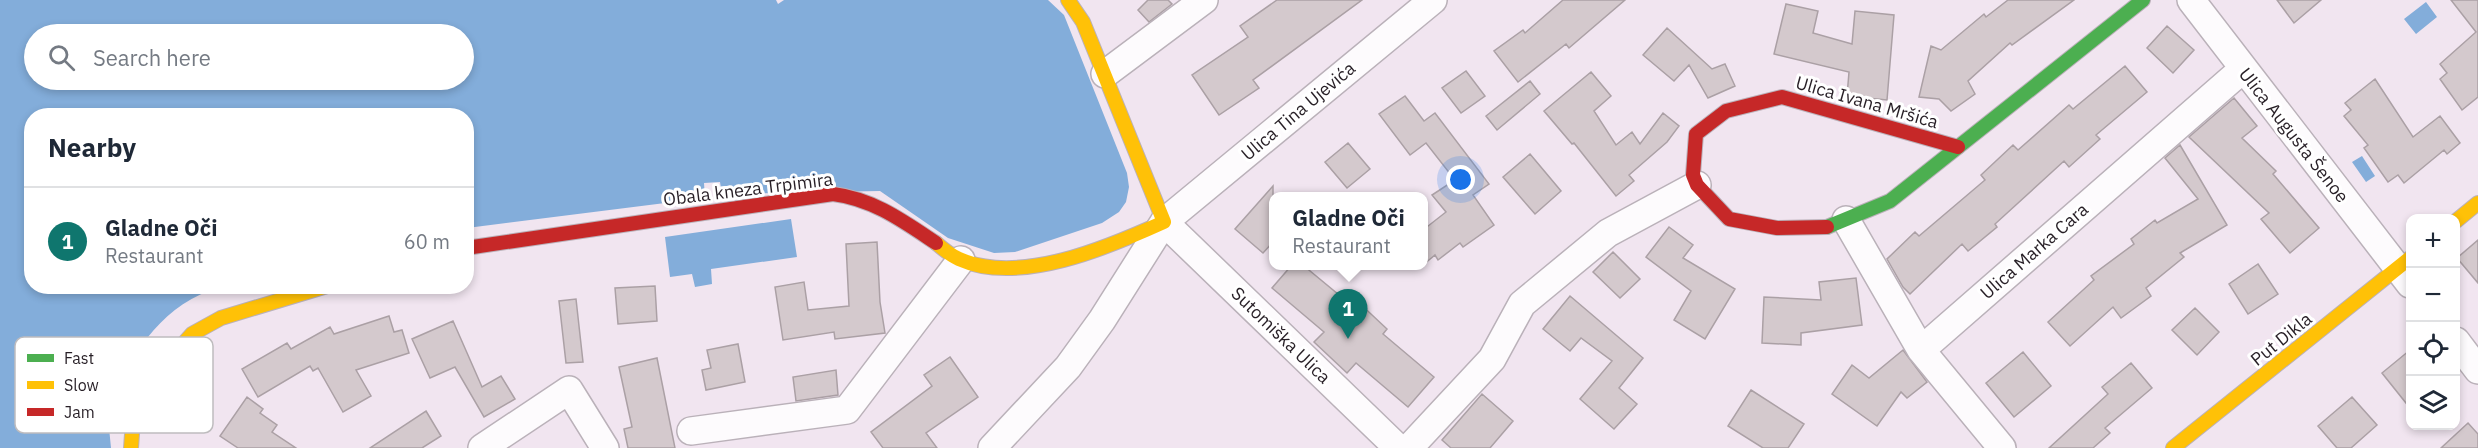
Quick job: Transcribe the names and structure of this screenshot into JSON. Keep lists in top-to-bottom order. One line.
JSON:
{"streets":{"street":["Ulica Ivana Mršića","Ulica Tina Ujevića","Ulica Augusta Šenoe","Obala kneza Trpimira","Ulica Marka Cara","Sutomiška Ulica","Put Dikla"]},"crossings":[["Ulica Tina Ujevića","Obala kneza Trpimira"],["Ulica Tina Ujevića","Sutomiška Ulica"],["Ulica Augusta Šenoe","Ulica Marka Cara"],["Ulica Augusta Šenoe","Put Dikla"],["Obala kneza Trpimira","Sutomiška Ulica"]],"legend":["Fast","Slow","Jam"],"page":{"search":"Search here","heading":"Nearby","list":[{"mark":"1","name":"Gladne Oči","note":"Restaurant","value":"60 m"}],"popup":["Gladne Oči","Restaurant"],"map_buttons":["+","−"],"pins":"1"}}
